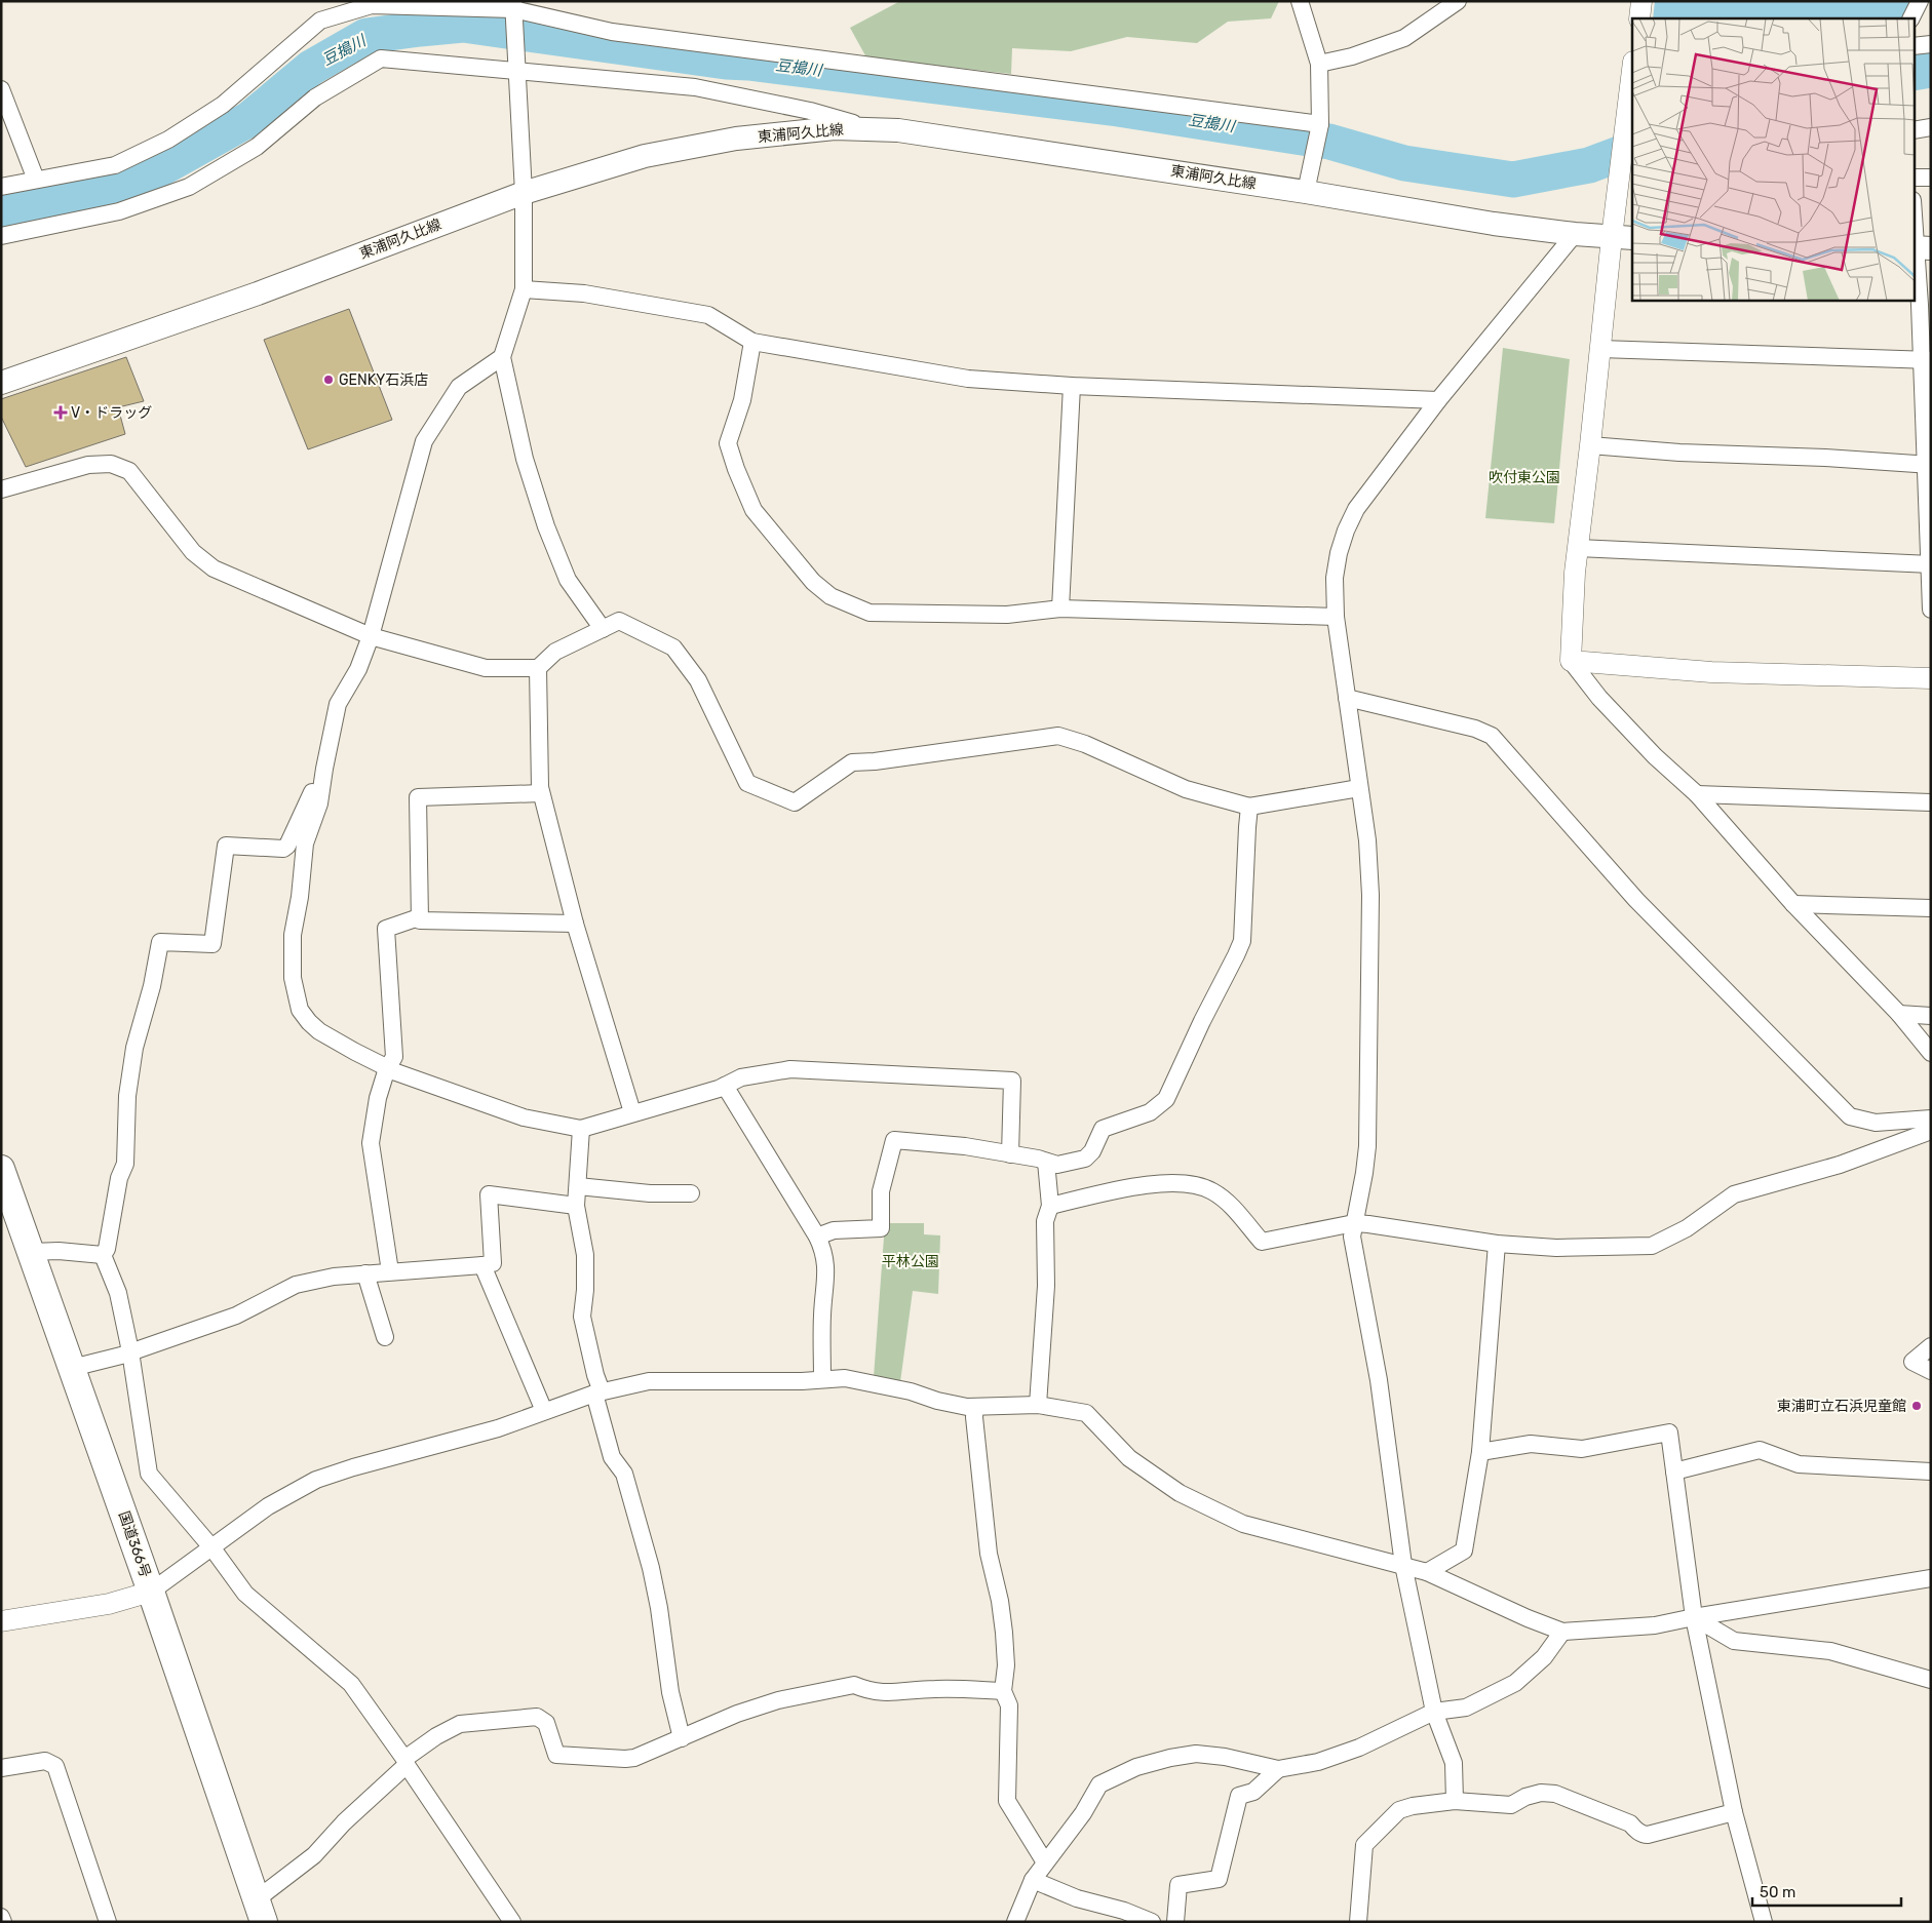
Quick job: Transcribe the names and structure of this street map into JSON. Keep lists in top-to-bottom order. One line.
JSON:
{"streets":{"highway":["国道366号"],"main road":["東浦阿久比線"]},"water":["豆搗川"],"parks":["吹付東公園","平林公園"],"places":{"other":["GENKY石浜店","東浦町立石浜児童館"],"health":["V・ドラッグ"]},"scale_bar":"50 m"}
